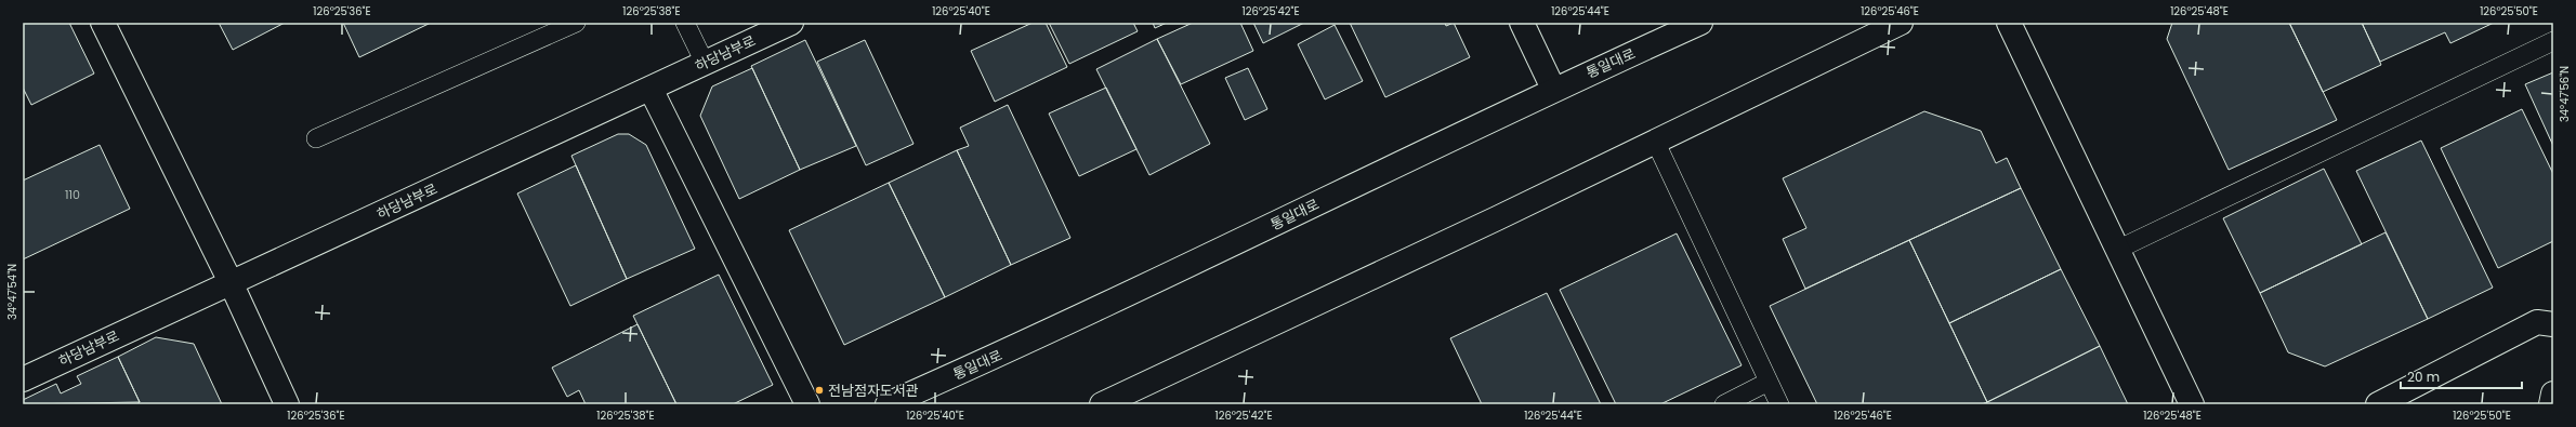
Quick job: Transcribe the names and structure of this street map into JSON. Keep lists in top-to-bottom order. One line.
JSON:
{"streets":{"street":["하당남부로","통일대로"]},"places":["전남점자도서관"],"house_numbers":["110"],"scale_bar":"20 m","coordinates":["126°25'36\"E","126°25'38\"E","126°25'40\"E","126°25'42\"E","126°25'44\"E","126°25'46\"E","126°25'48\"E","126°25'50\"E","34°47'56\"N","34°47'54\"N"]}
